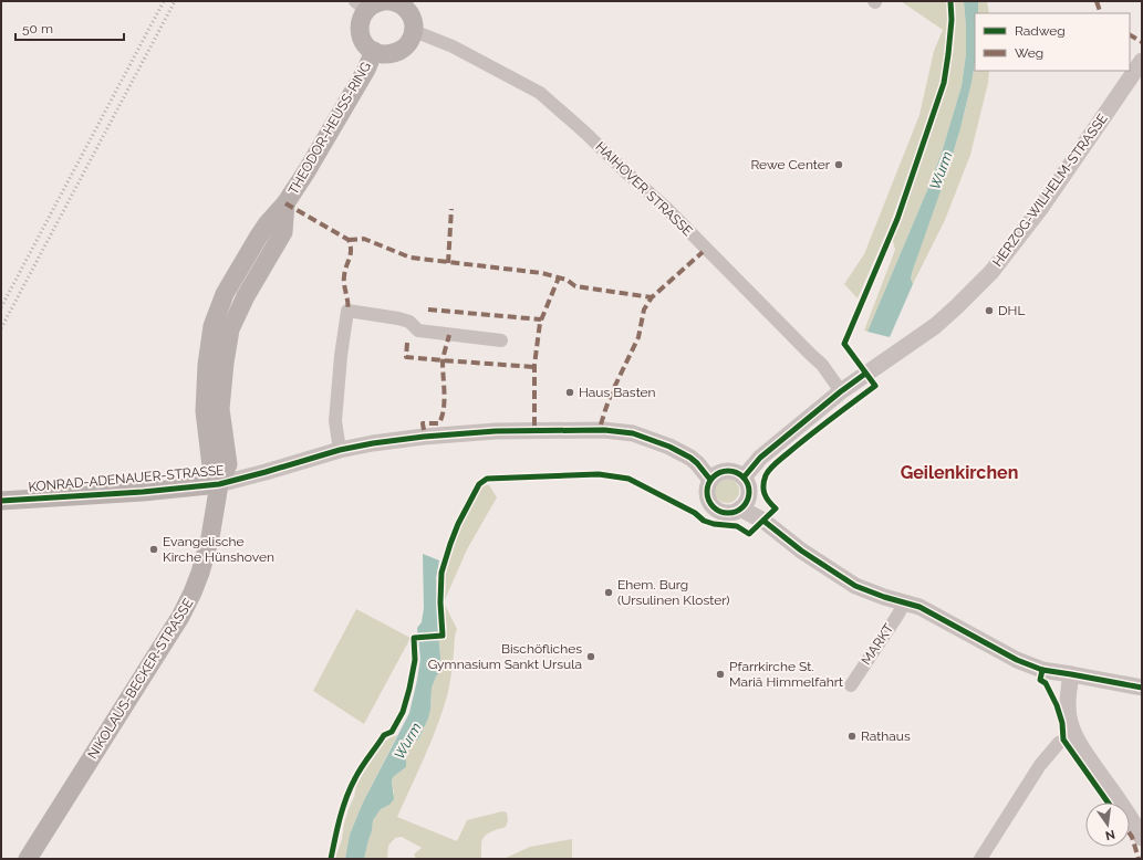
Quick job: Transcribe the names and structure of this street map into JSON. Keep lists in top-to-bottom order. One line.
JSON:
{"streets":{"main road":["THEODOR-HEUSS-RING","KONRAD-ADENAUER-STRASSE","NIKOLAUS-BECKER-STRASSE"],"street":["HAIHOVER STRASSE","HERZOG-WILHELM-STRASSE","MARKT"]},"crossings":[["THEODOR-HEUSS-RING","HAIHOVER STRASSE"],["THEODOR-HEUSS-RING","KONRAD-ADENAUER-STRASSE"],["THEODOR-HEUSS-RING","NIKOLAUS-BECKER-STRASSE"],["HAIHOVER STRASSE","HERZOG-WILHELM-STRASSE"],["HERZOG-WILHELM-STRASSE","KONRAD-ADENAUER-STRASSE"],["KONRAD-ADENAUER-STRASSE","NIKOLAUS-BECKER-STRASSE"]],"districts":["Geilenkirchen"],"water":["Wurm"],"places":["Rewe Center","DHL","Haus Basten","Evangelische Kirche Hünshoven","Ehem. Burg (Ursulinen Kloster)","Bischöfliches Gymnasium Sankt Ursula","Pfarrkirche St. Mariä Himmelfahrt","Rathaus"],"legend":["Radweg","Weg"],"scale_bar":"50 m","north":"bottom"}
